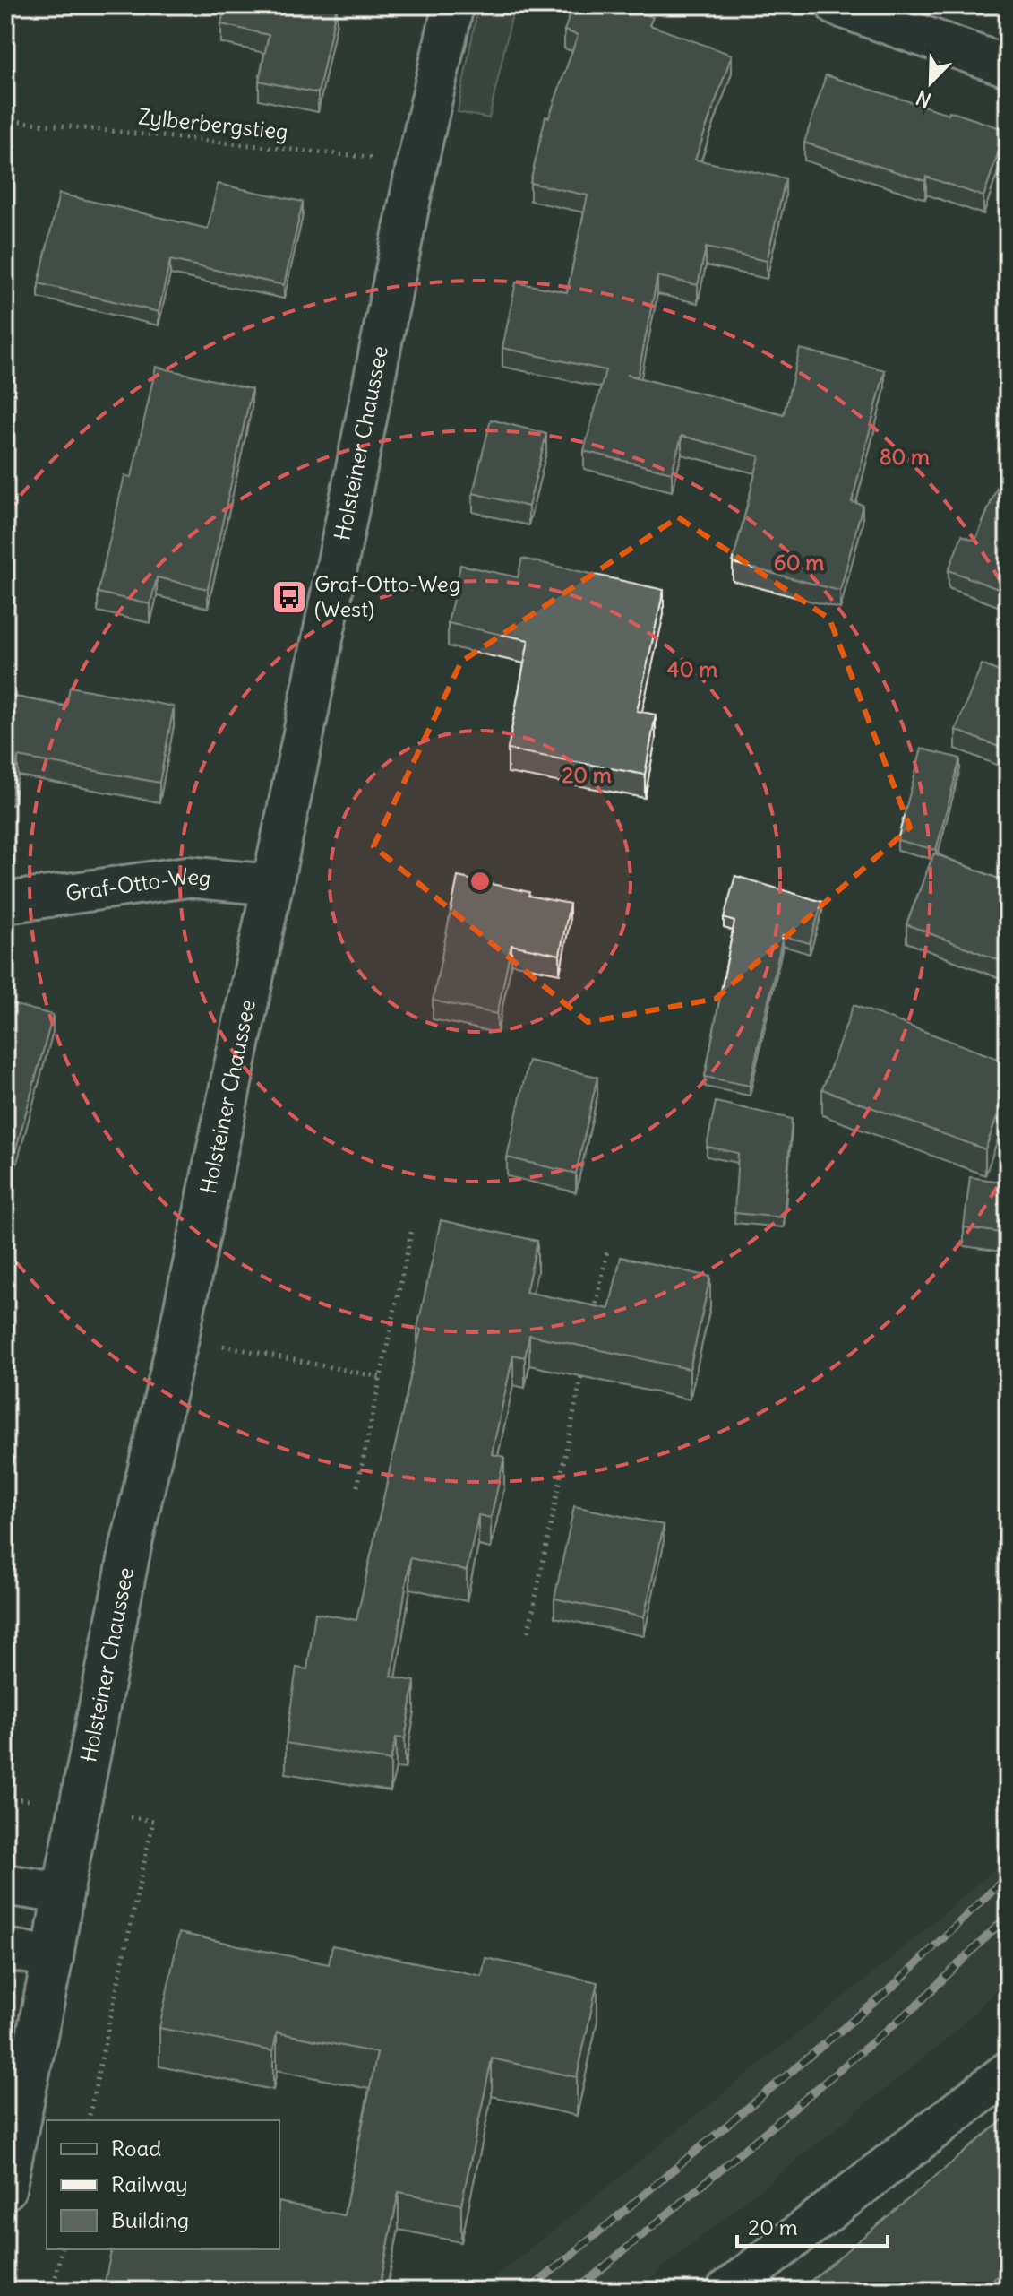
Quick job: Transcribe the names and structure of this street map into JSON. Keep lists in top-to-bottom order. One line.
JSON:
{"streets":{"main road":["Holsteiner Chaussee","Graf-Otto-Weg"],"path":["Zylberbergstieg"]},"crossings":[["Zylberbergstieg","Holsteiner Chaussee"],["Holsteiner Chaussee","Graf-Otto-Weg"]],"places":{"bus stop":["Graf-Otto-Weg (West)"]},"legend":["Road","Railway","Building"],"scale_bar":"20 m","north":"bottom left","rings":["80 m","60 m","40 m","20 m"]}
